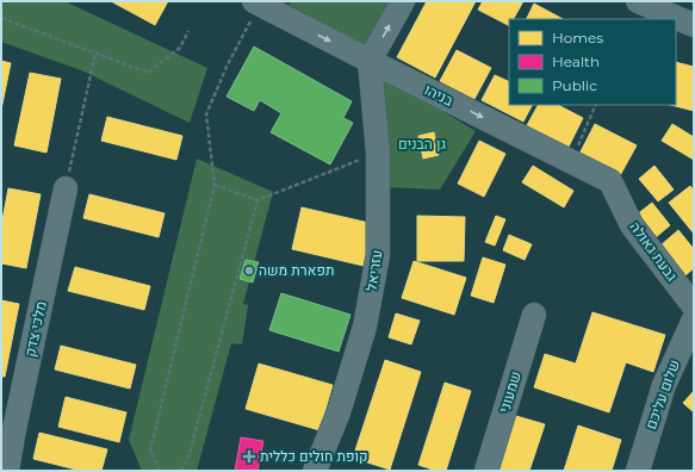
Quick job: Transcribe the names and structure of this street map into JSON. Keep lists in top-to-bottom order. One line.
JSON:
{"streets":{"street":["בניהו","גבעת גאולה","עזריאל","מלכי צדק","שמעוני","שלום עליכם"]},"crossings":[["בניהו","גבעת גאולה"],["בניהו","עזריאל"]],"one_way":["בניהו"],"parks":["גן הבנים"],"places":{"other":["תפארת משה"],"health":["קופת חולים כללית"]},"legend":["Homes","Health","Public"]}
